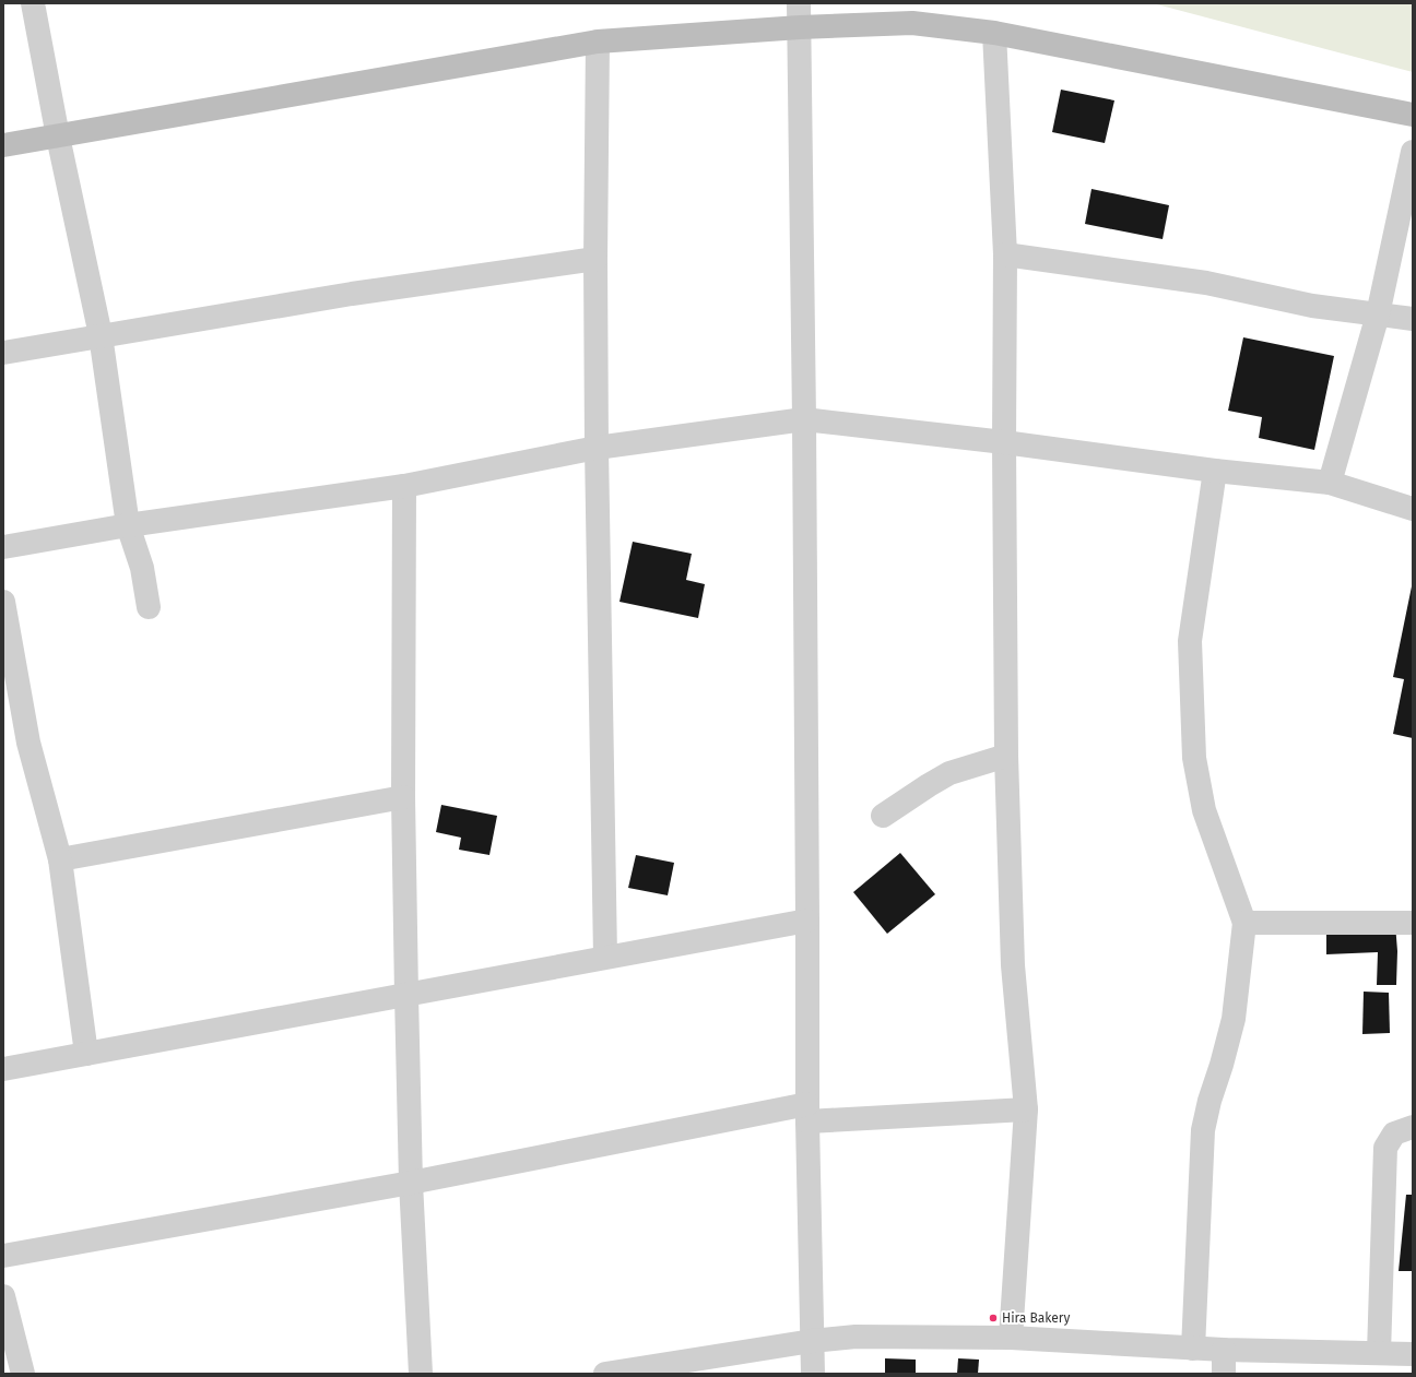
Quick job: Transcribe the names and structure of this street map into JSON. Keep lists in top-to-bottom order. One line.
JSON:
{"places":["Hira Bakery"]}
